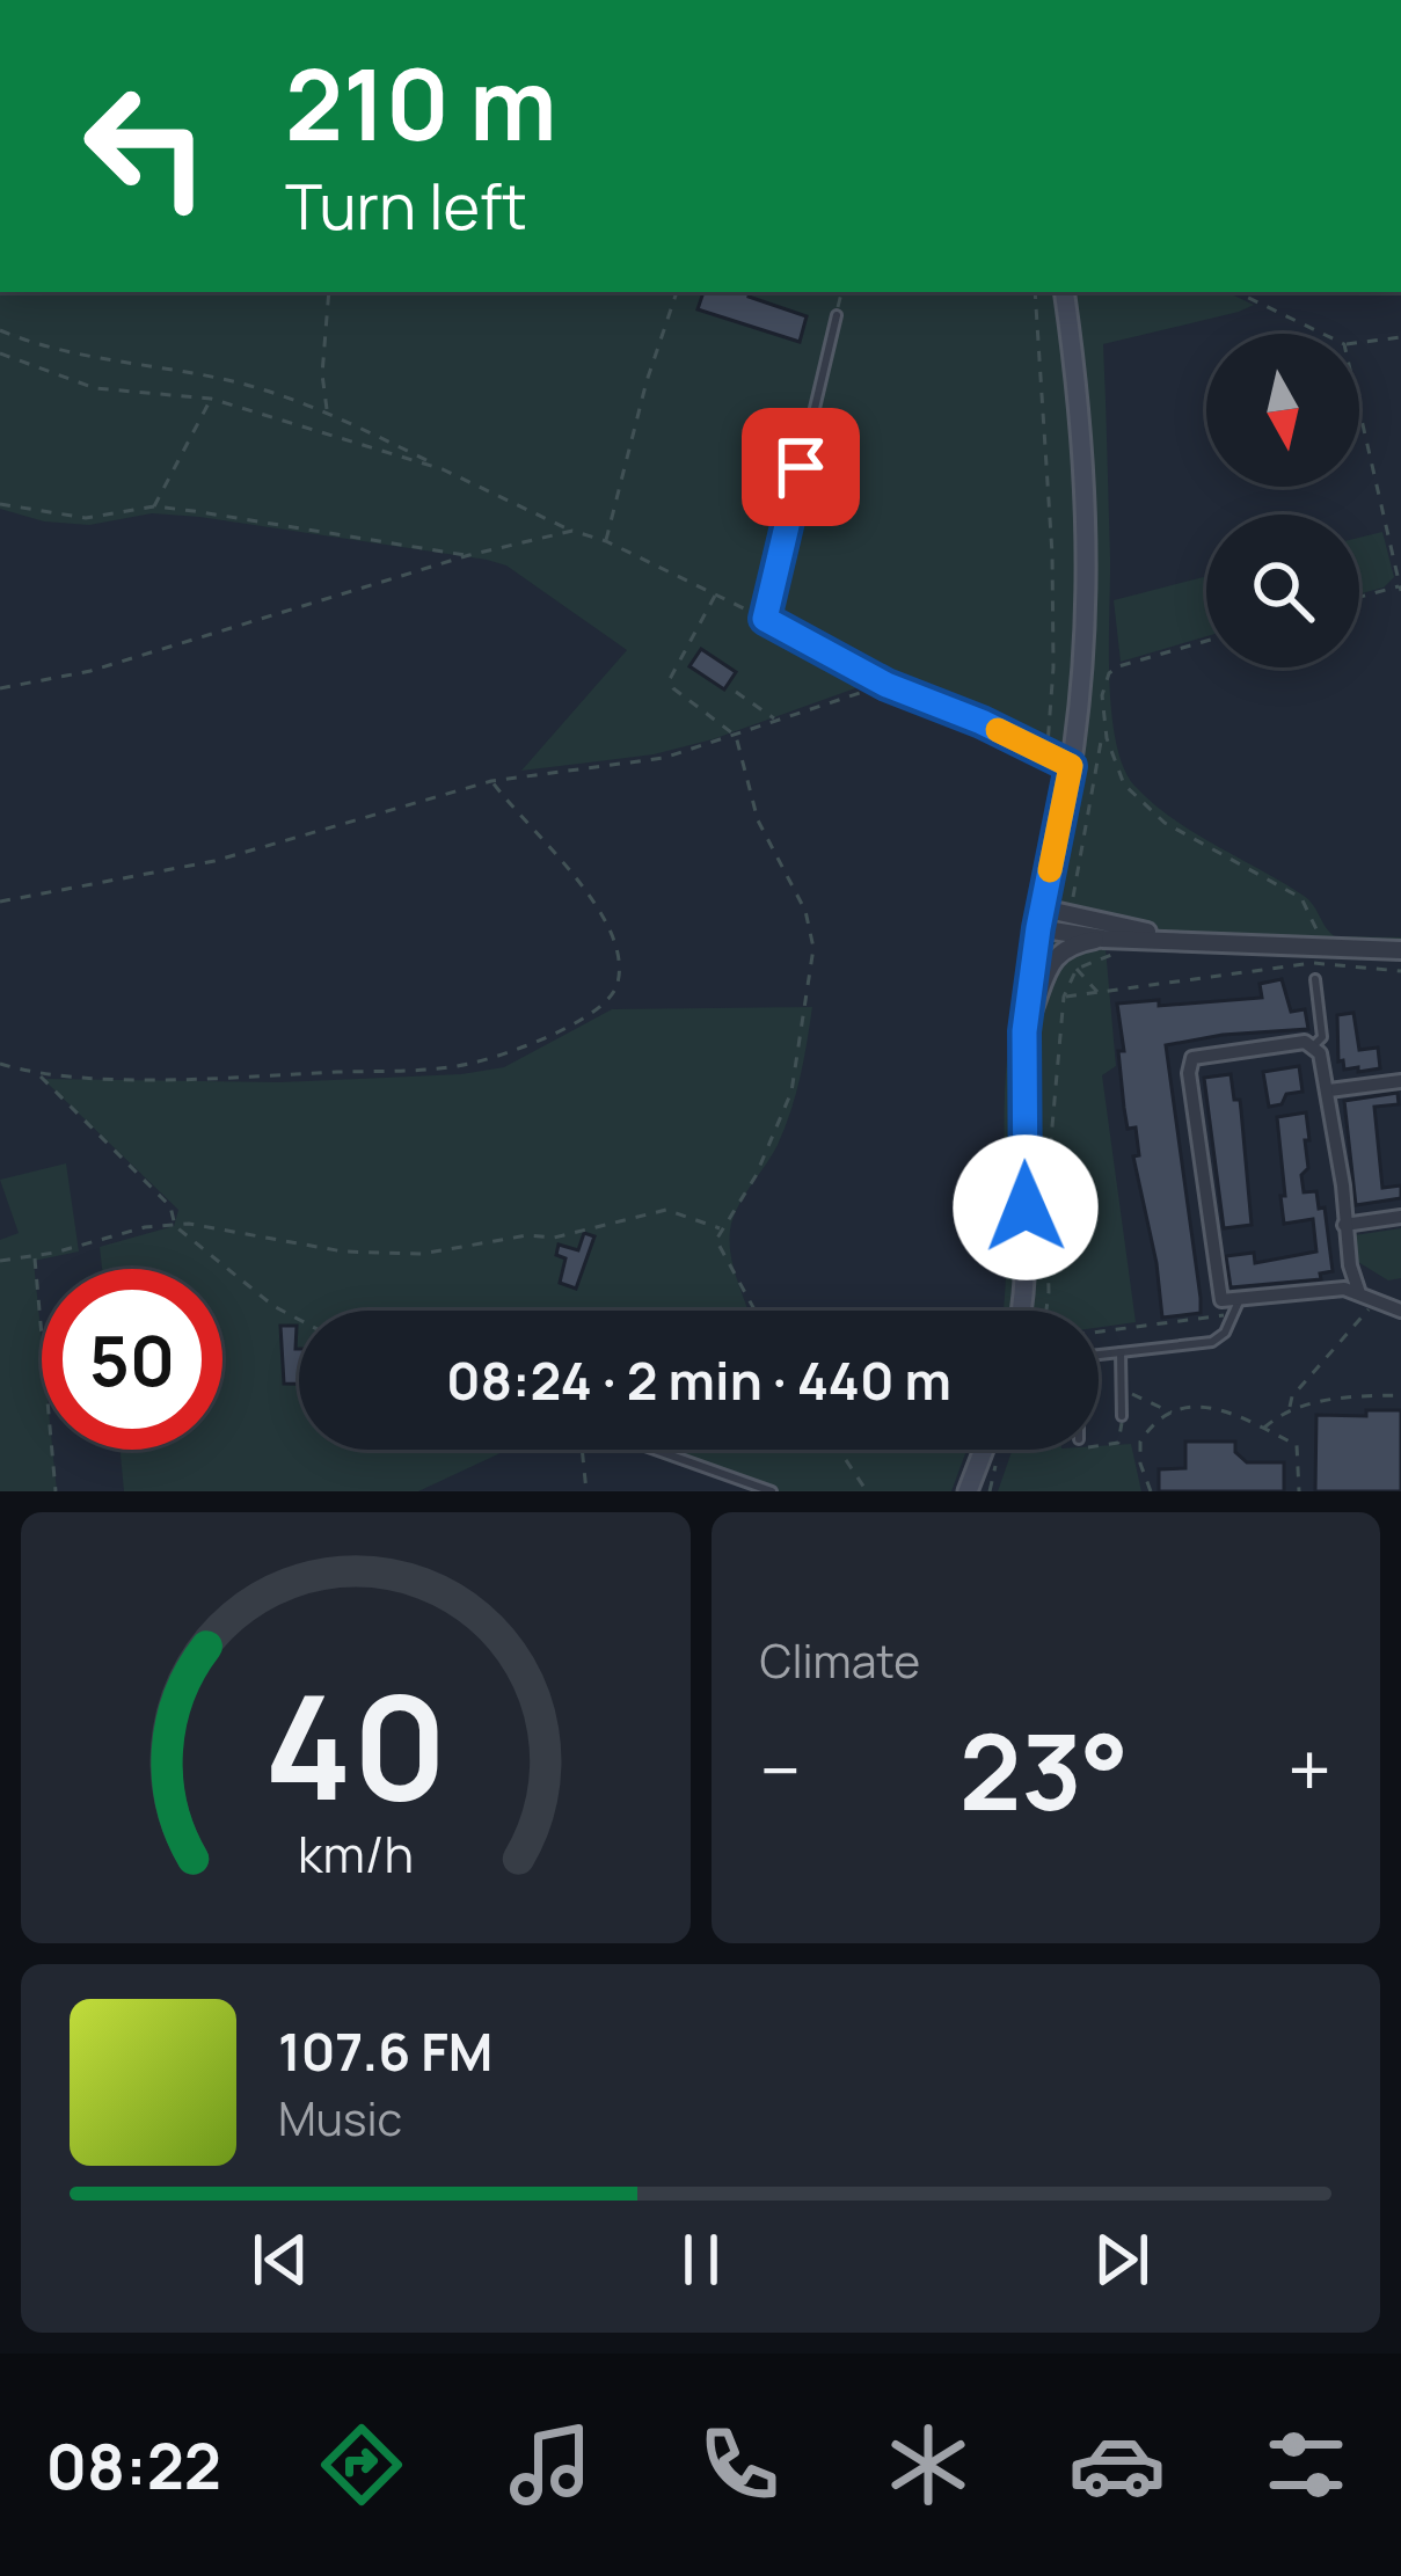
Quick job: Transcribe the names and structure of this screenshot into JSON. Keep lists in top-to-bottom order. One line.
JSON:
{"north":"bottom","page":{"turn":["210 m","Turn left"],"limit":"50","trip":"08:24 · 2 min · 440 m","tile":"Climate","heat":["−","23°","+"],"song":["107.6 FM","Music"],"tabs":"08:22","gauge":["40","km/h"]}}
